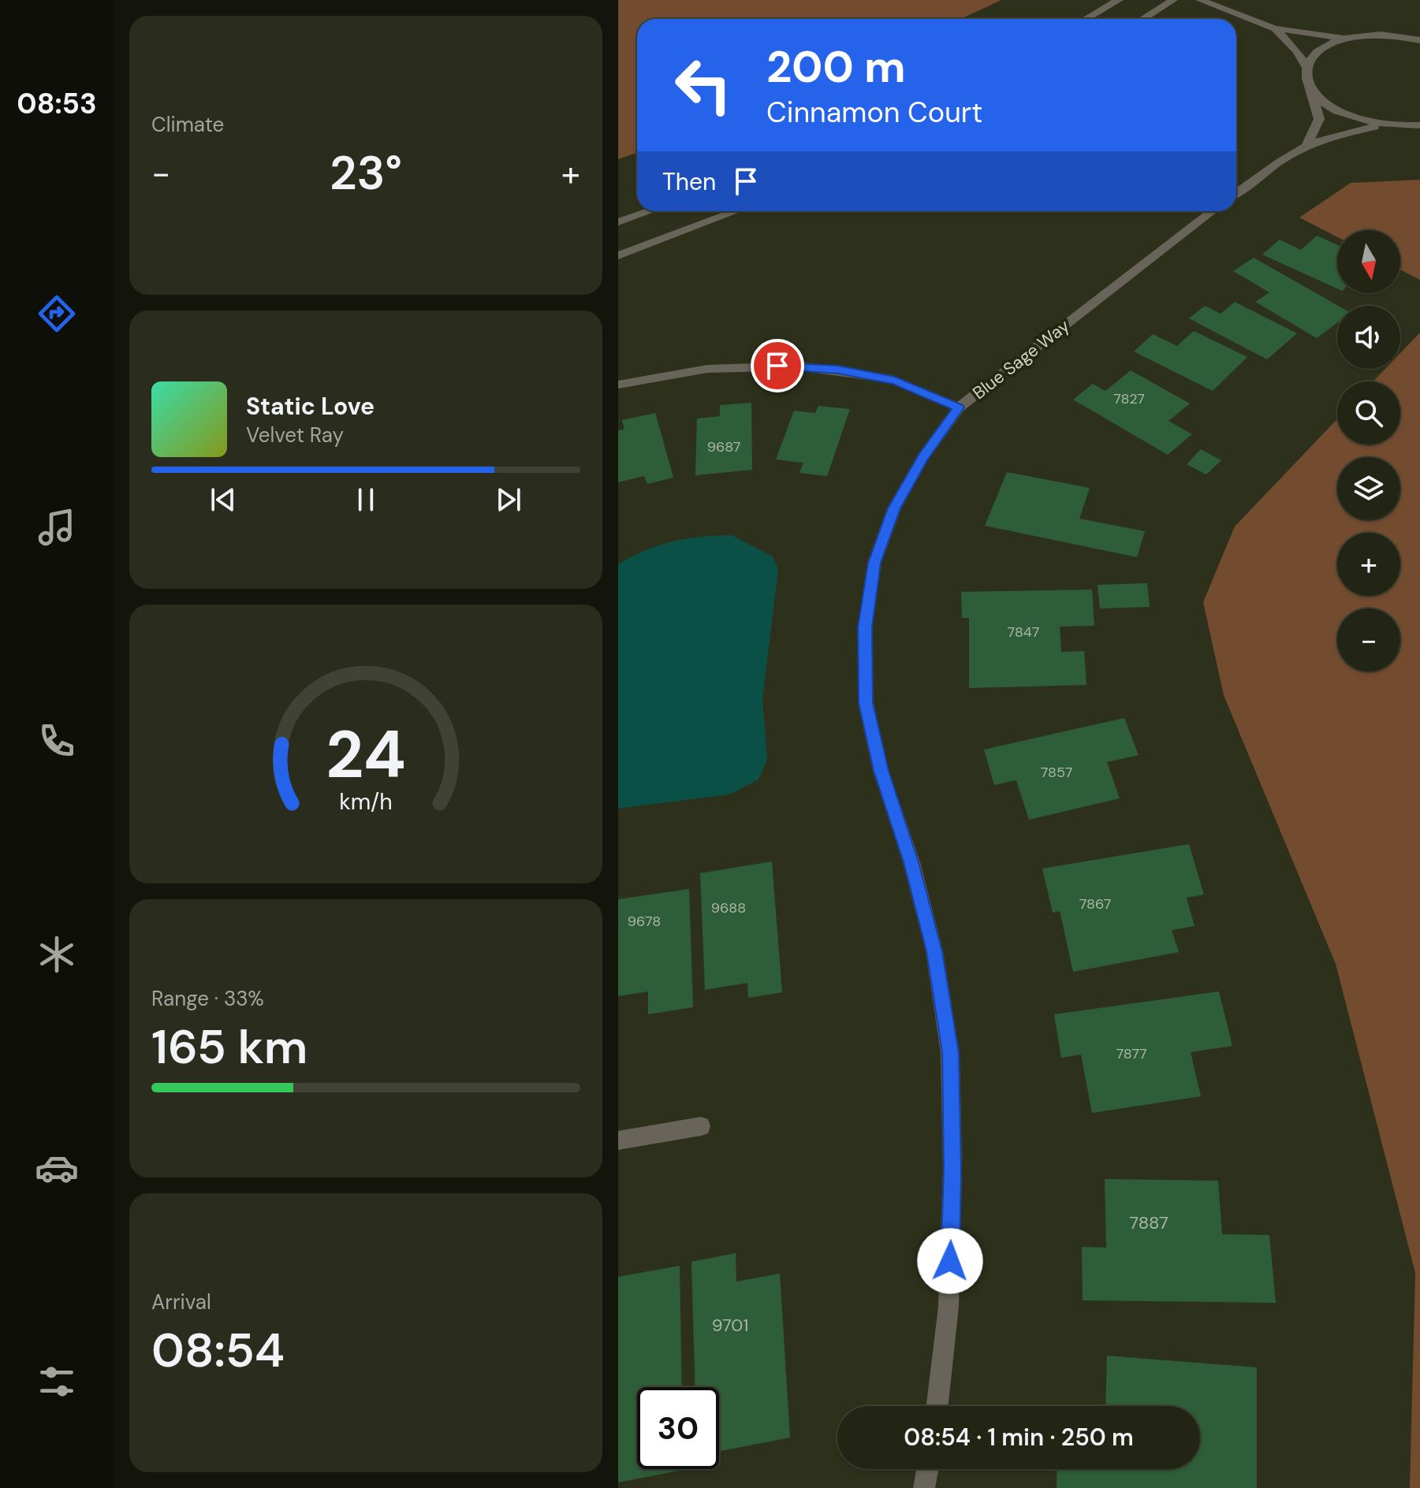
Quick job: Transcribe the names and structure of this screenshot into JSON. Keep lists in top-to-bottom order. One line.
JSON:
{"streets":{"street":["Blue Sage Way"]},"house_numbers":["7827","9687","7847","7857","7867","9688","9678","7877","7887","9701"],"north":"bottom","page":{"tabs":"08:53","tile":["Climate",["Range · 33%","165 km"],["Arrival","08:54"]],"turn":["200 m","Cinnamon Court"],"heat":["−","23°","+"],"then":"Then","map_buttons":["+","−"],"song":["Static Love","Velvet Ray"],"limit":"30","trip":"08:54 · 1 min · 250 m","gauge":["24","km/h"]}}
